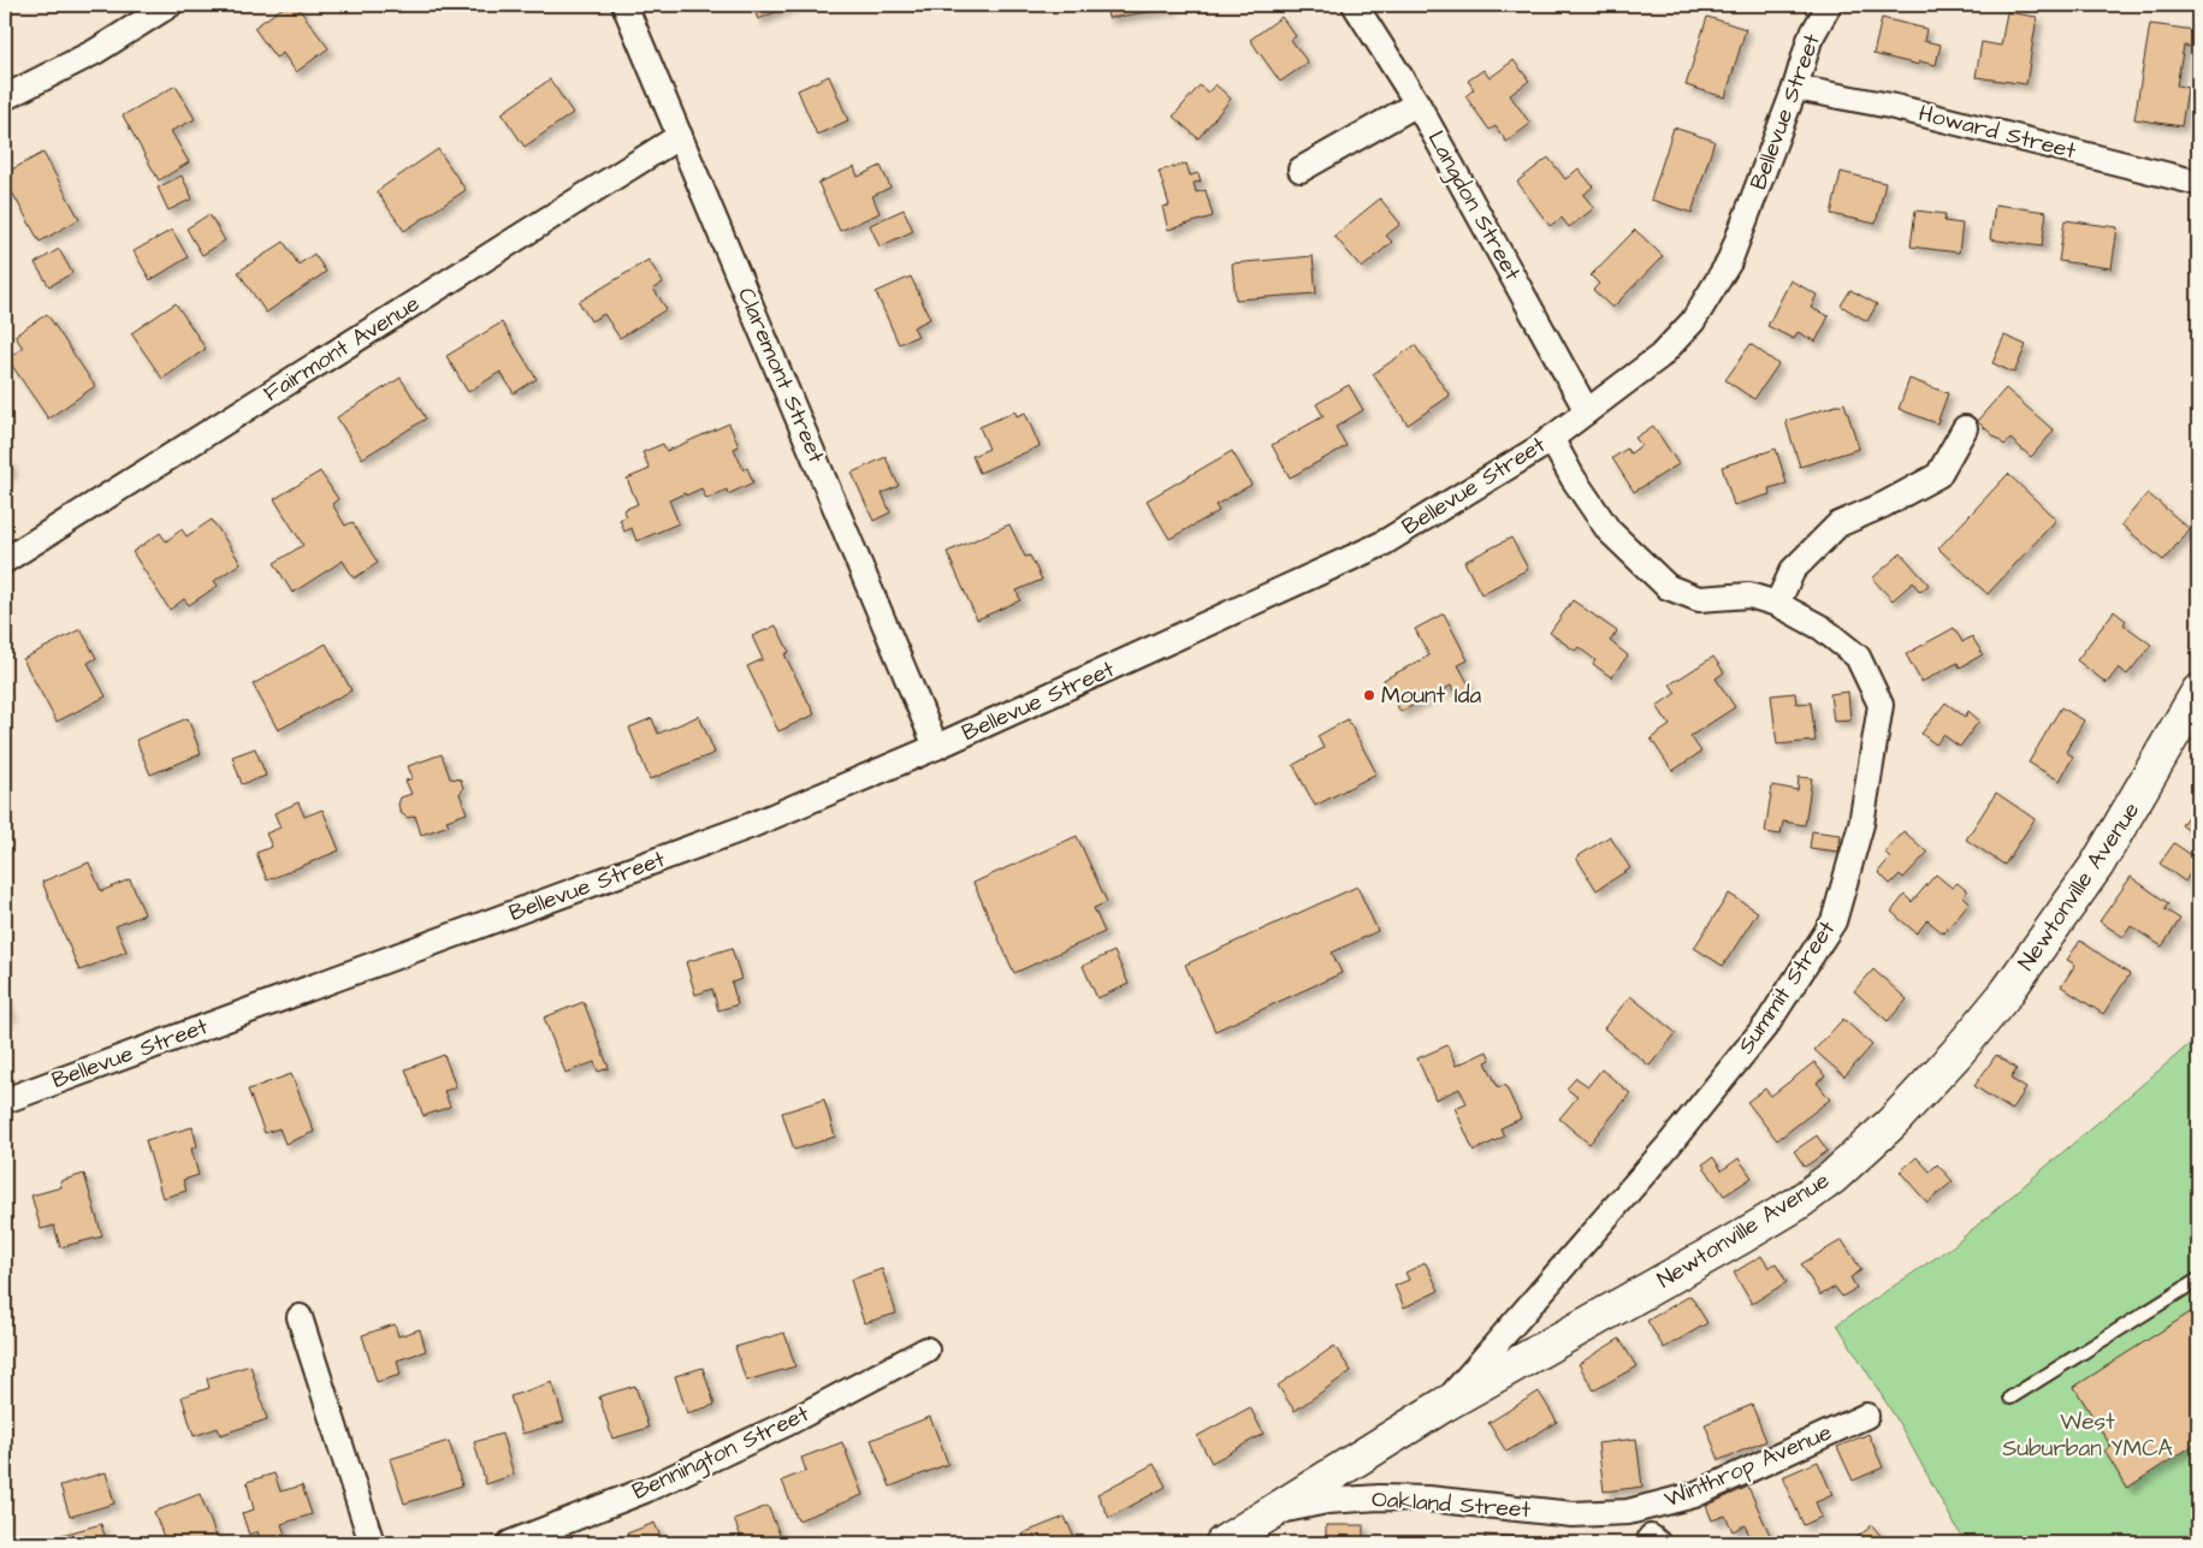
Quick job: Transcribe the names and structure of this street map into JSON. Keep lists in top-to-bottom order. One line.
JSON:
{"streets":{"main road":["Newtonville Avenue"],"street":["Bellevue Street","Howard Street","Langdon Street","Fairmont Avenue","Claremont Street","Summit Street","Bennington Street","Winthrop Avenue","Oakland Street"]},"crossings":[["Bellevue Street","Howard Street"],["Bellevue Street","Langdon Street"],["Bellevue Street","Claremont Street"],["Bellevue Street","Summit Street"],["Fairmont Avenue","Claremont Street"],["Newtonville Avenue","Summit Street"],["Newtonville Avenue","Oakland Street"],["Winthrop Avenue","Oakland Street"]],"parks":["West Suburban YMCA"],"places":["Mount Ida"]}
